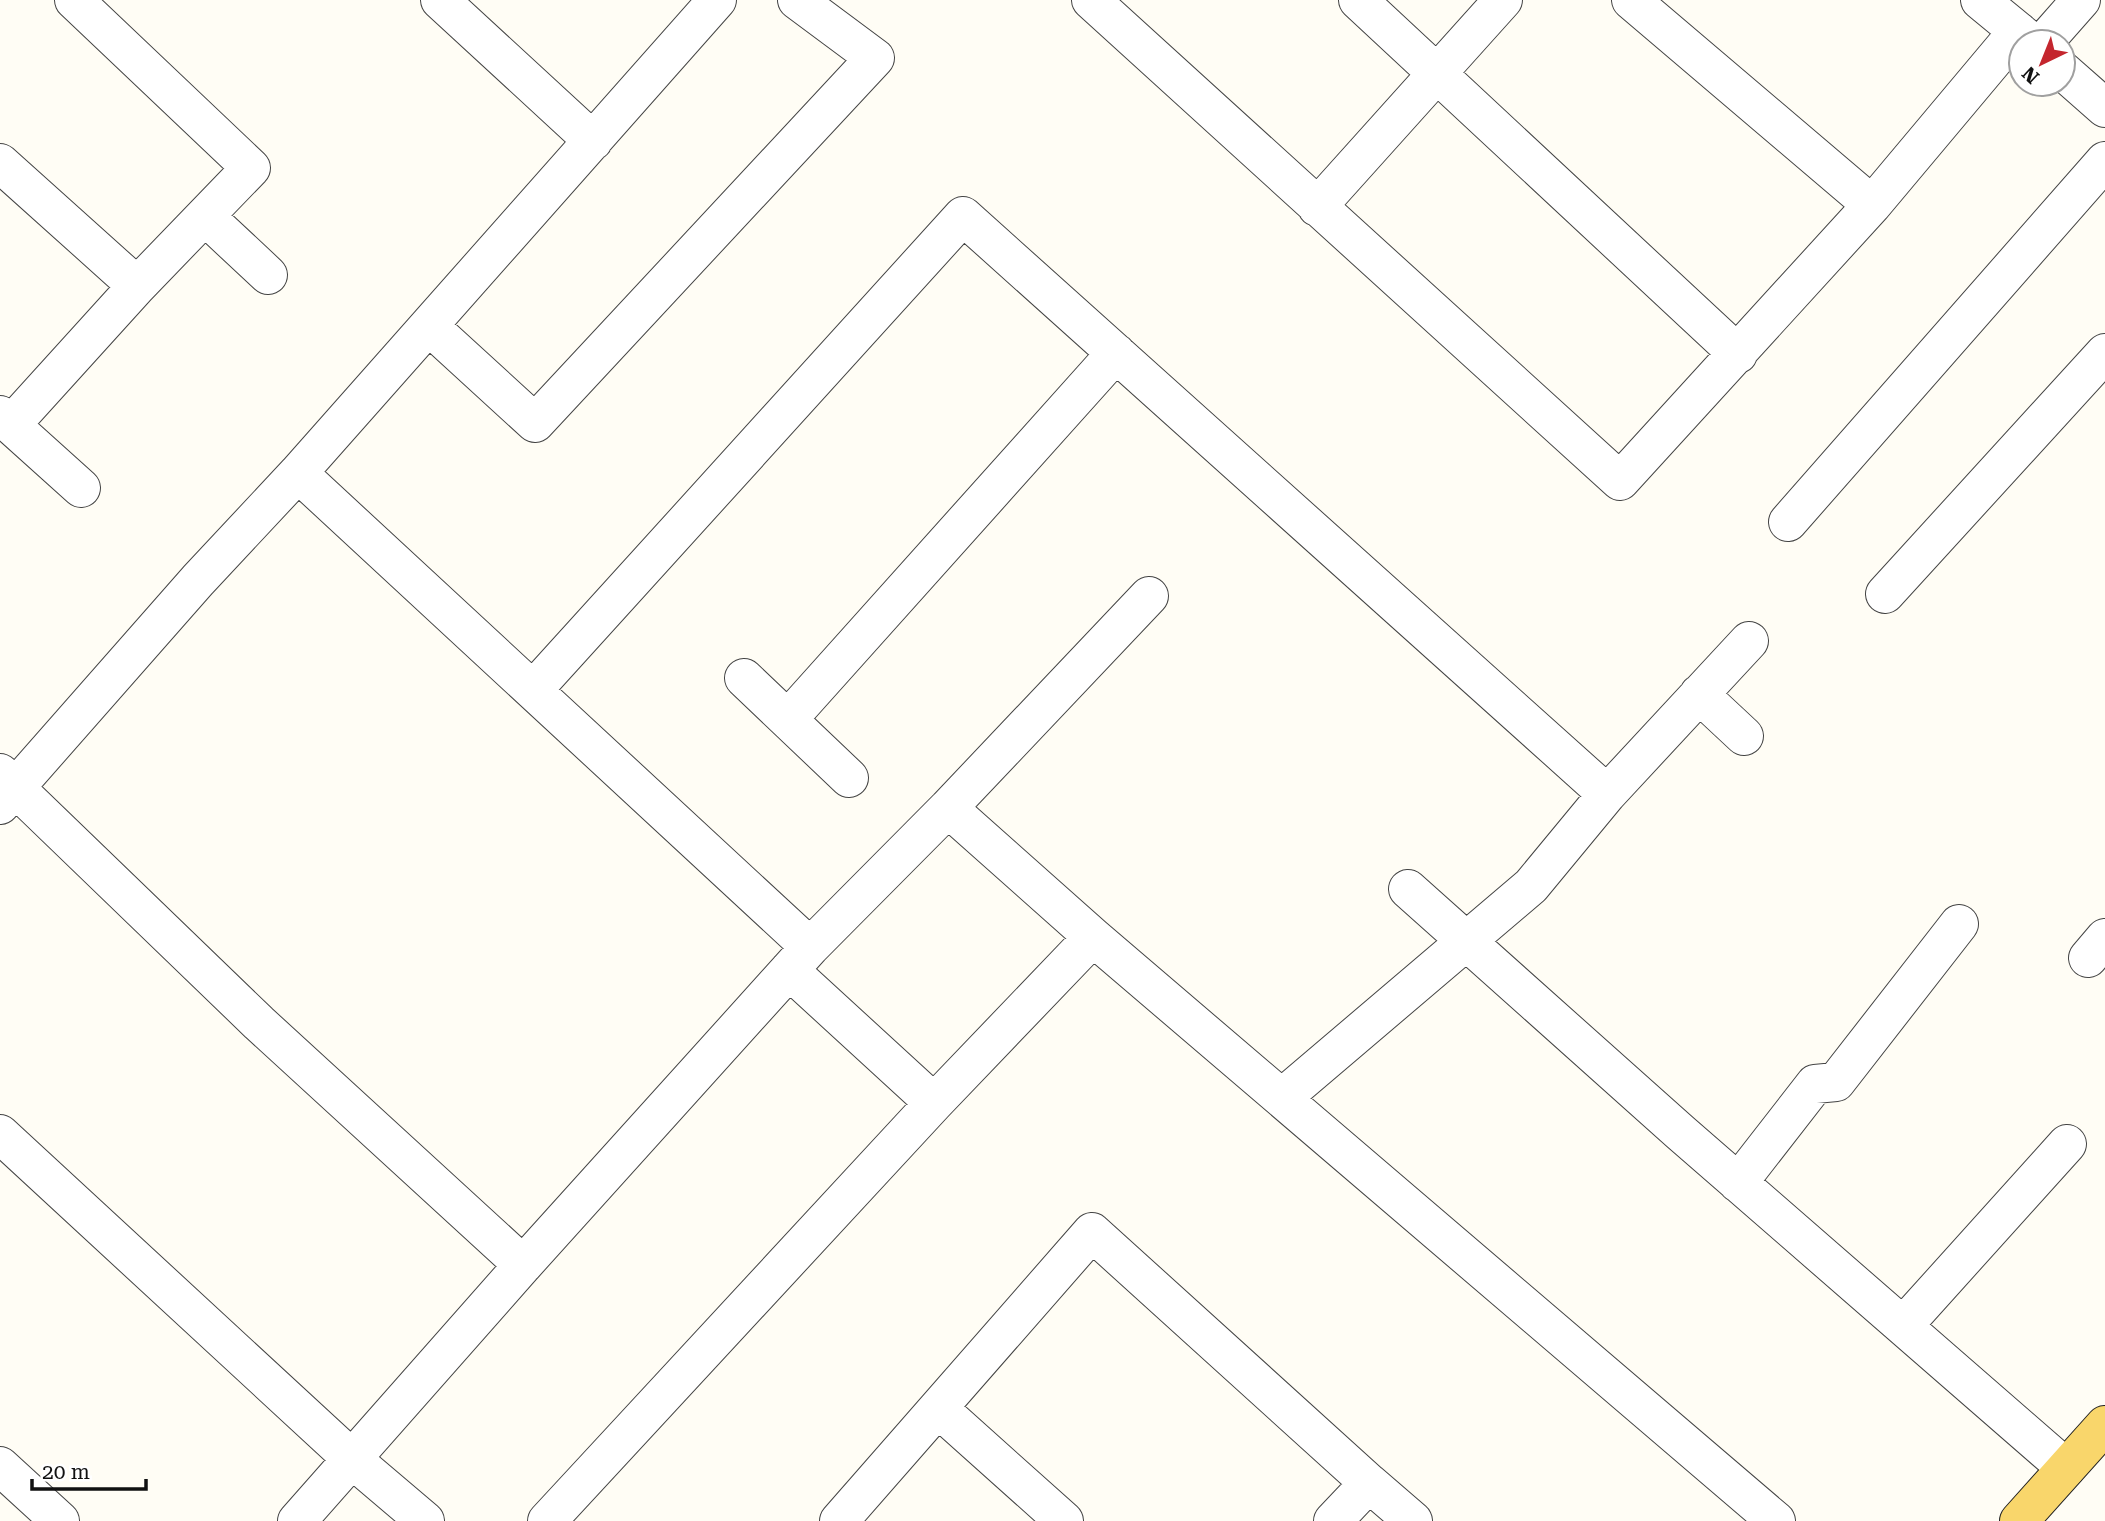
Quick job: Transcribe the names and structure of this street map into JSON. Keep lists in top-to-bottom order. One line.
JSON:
{"scale_bar":"20 m","north":"bottom left"}
